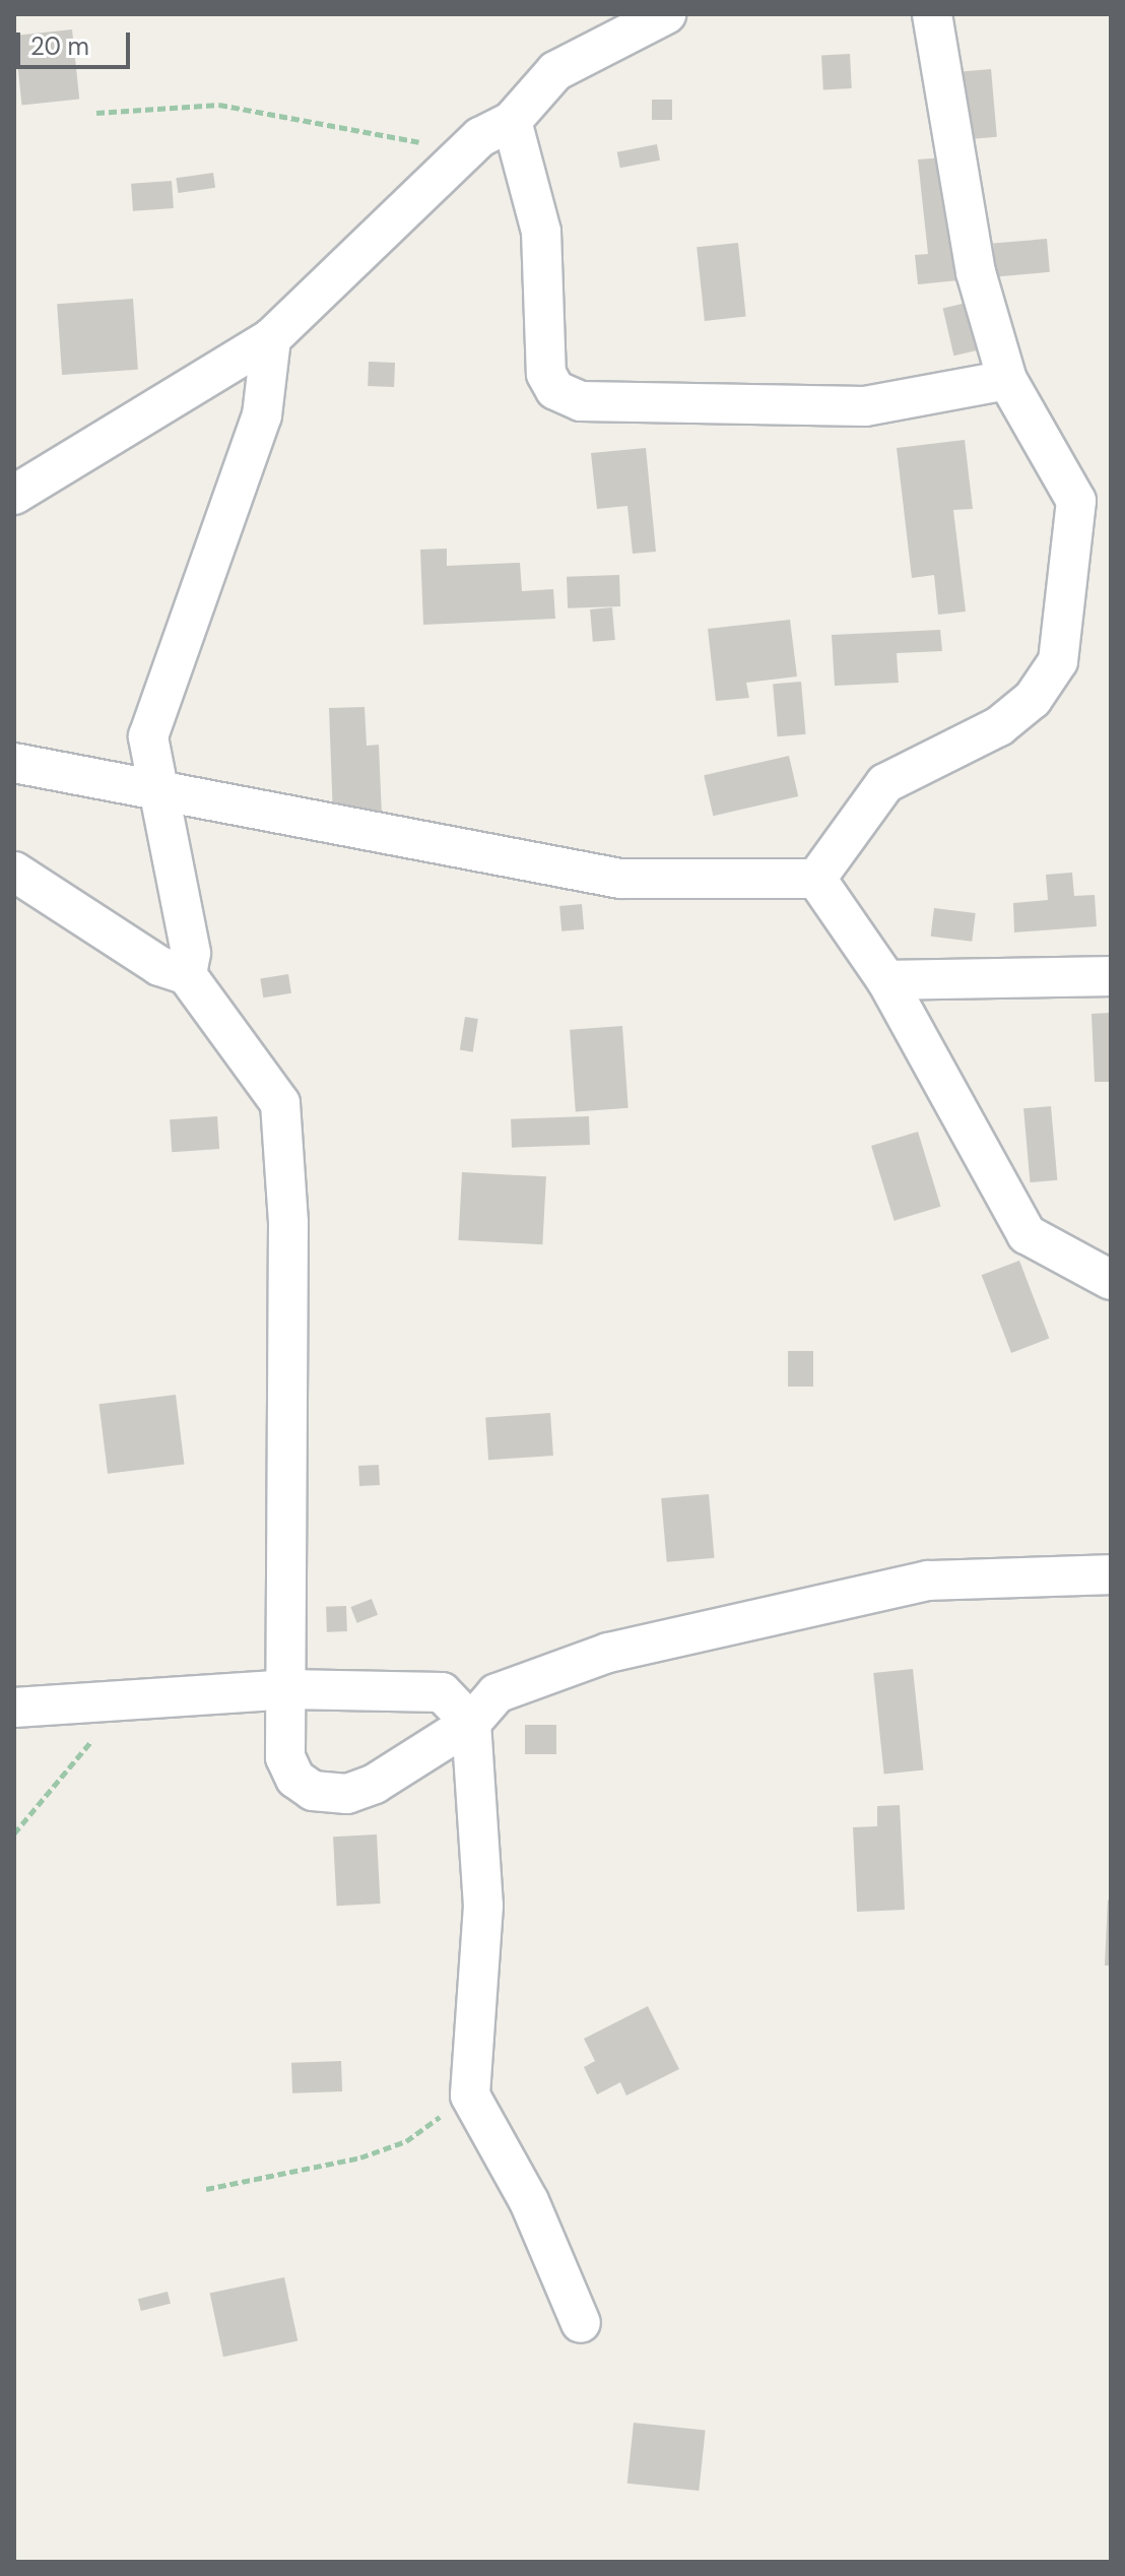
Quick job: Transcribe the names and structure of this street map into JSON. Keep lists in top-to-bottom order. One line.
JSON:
{"scale_bar":"20 m"}
